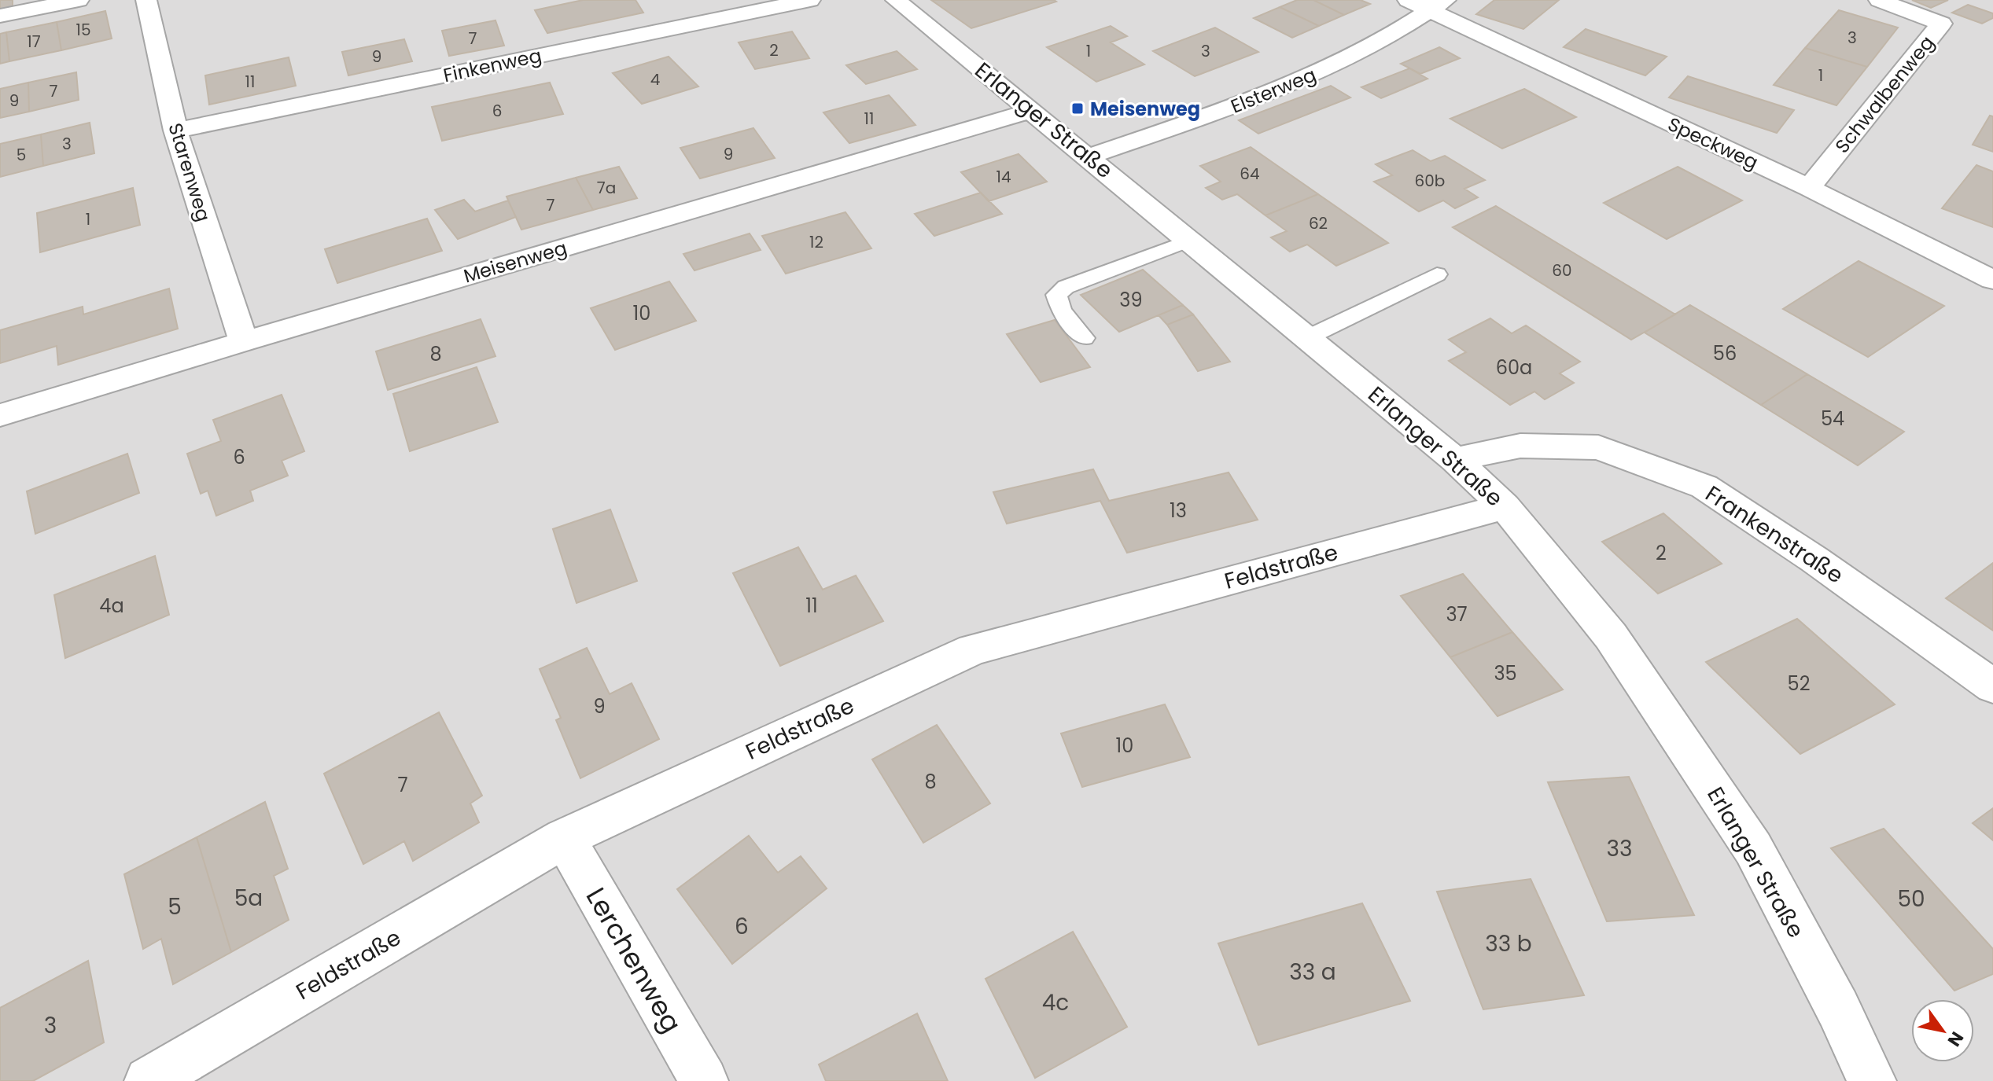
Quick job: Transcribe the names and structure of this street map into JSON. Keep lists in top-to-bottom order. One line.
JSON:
{"streets":{"street":["Finkenweg","Elsterweg","Schwalbenweg","Erlanger Straße","Speckweg","Starenweg","Meisenweg","Frankenstraße","Feldstraße","Lerchenweg"]},"crossings":[["Finkenweg","Starenweg"],["Elsterweg","Erlanger Straße"],["Elsterweg","Speckweg"],["Schwalbenweg","Speckweg"],["Erlanger Straße","Meisenweg"],["Erlanger Straße","Frankenstraße"],["Erlanger Straße","Feldstraße"],["Starenweg","Meisenweg"],["Feldstraße","Lerchenweg"]],"places":{"transit":["Meisenweg"]},"house_numbers":["15","3","7","17","2","1","3","9","1","4","11","7","9","6","11","3","9","5","64","14","60b","7a","7","1","62","12","60","39","10","56","8","60a","54","6","13","2","4a","11","37","35","52","9","10","8","7","33","5a","50","5","6","33 b","33 a","4c","3"],"north":"bottom right"}
